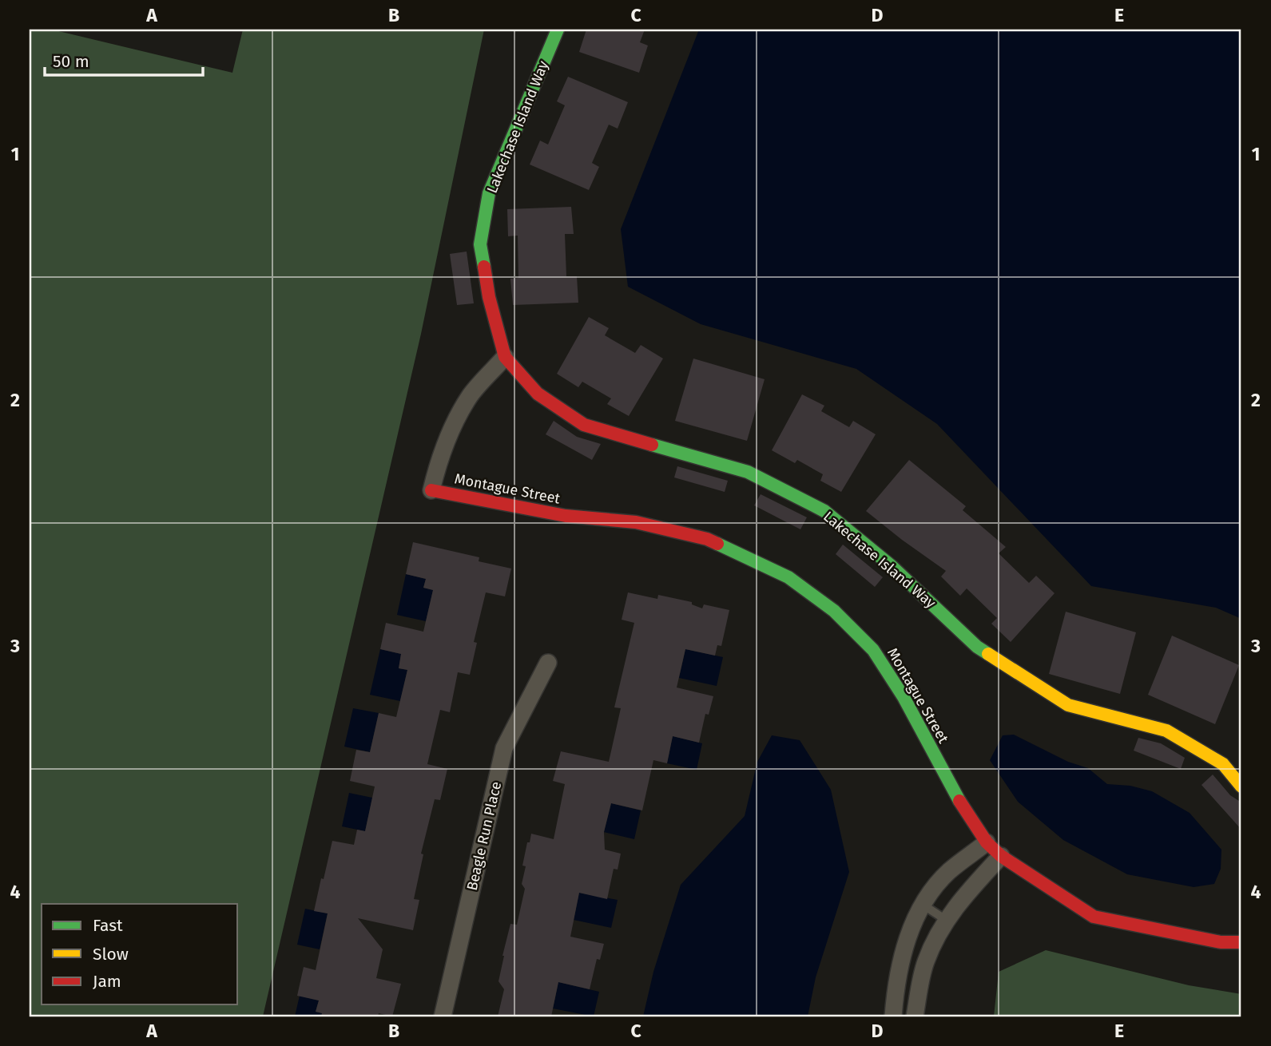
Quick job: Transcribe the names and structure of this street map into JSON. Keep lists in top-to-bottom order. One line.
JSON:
{"streets":{"street":["Lakechase Island Way","Montague Street","Beagle Run Place"]},"legend":["Fast","Slow","Jam"],"scale_bar":"50 m","grid":{"columns":["A","B","C","D","E"],"rows":["1","2","3","4"]}}
